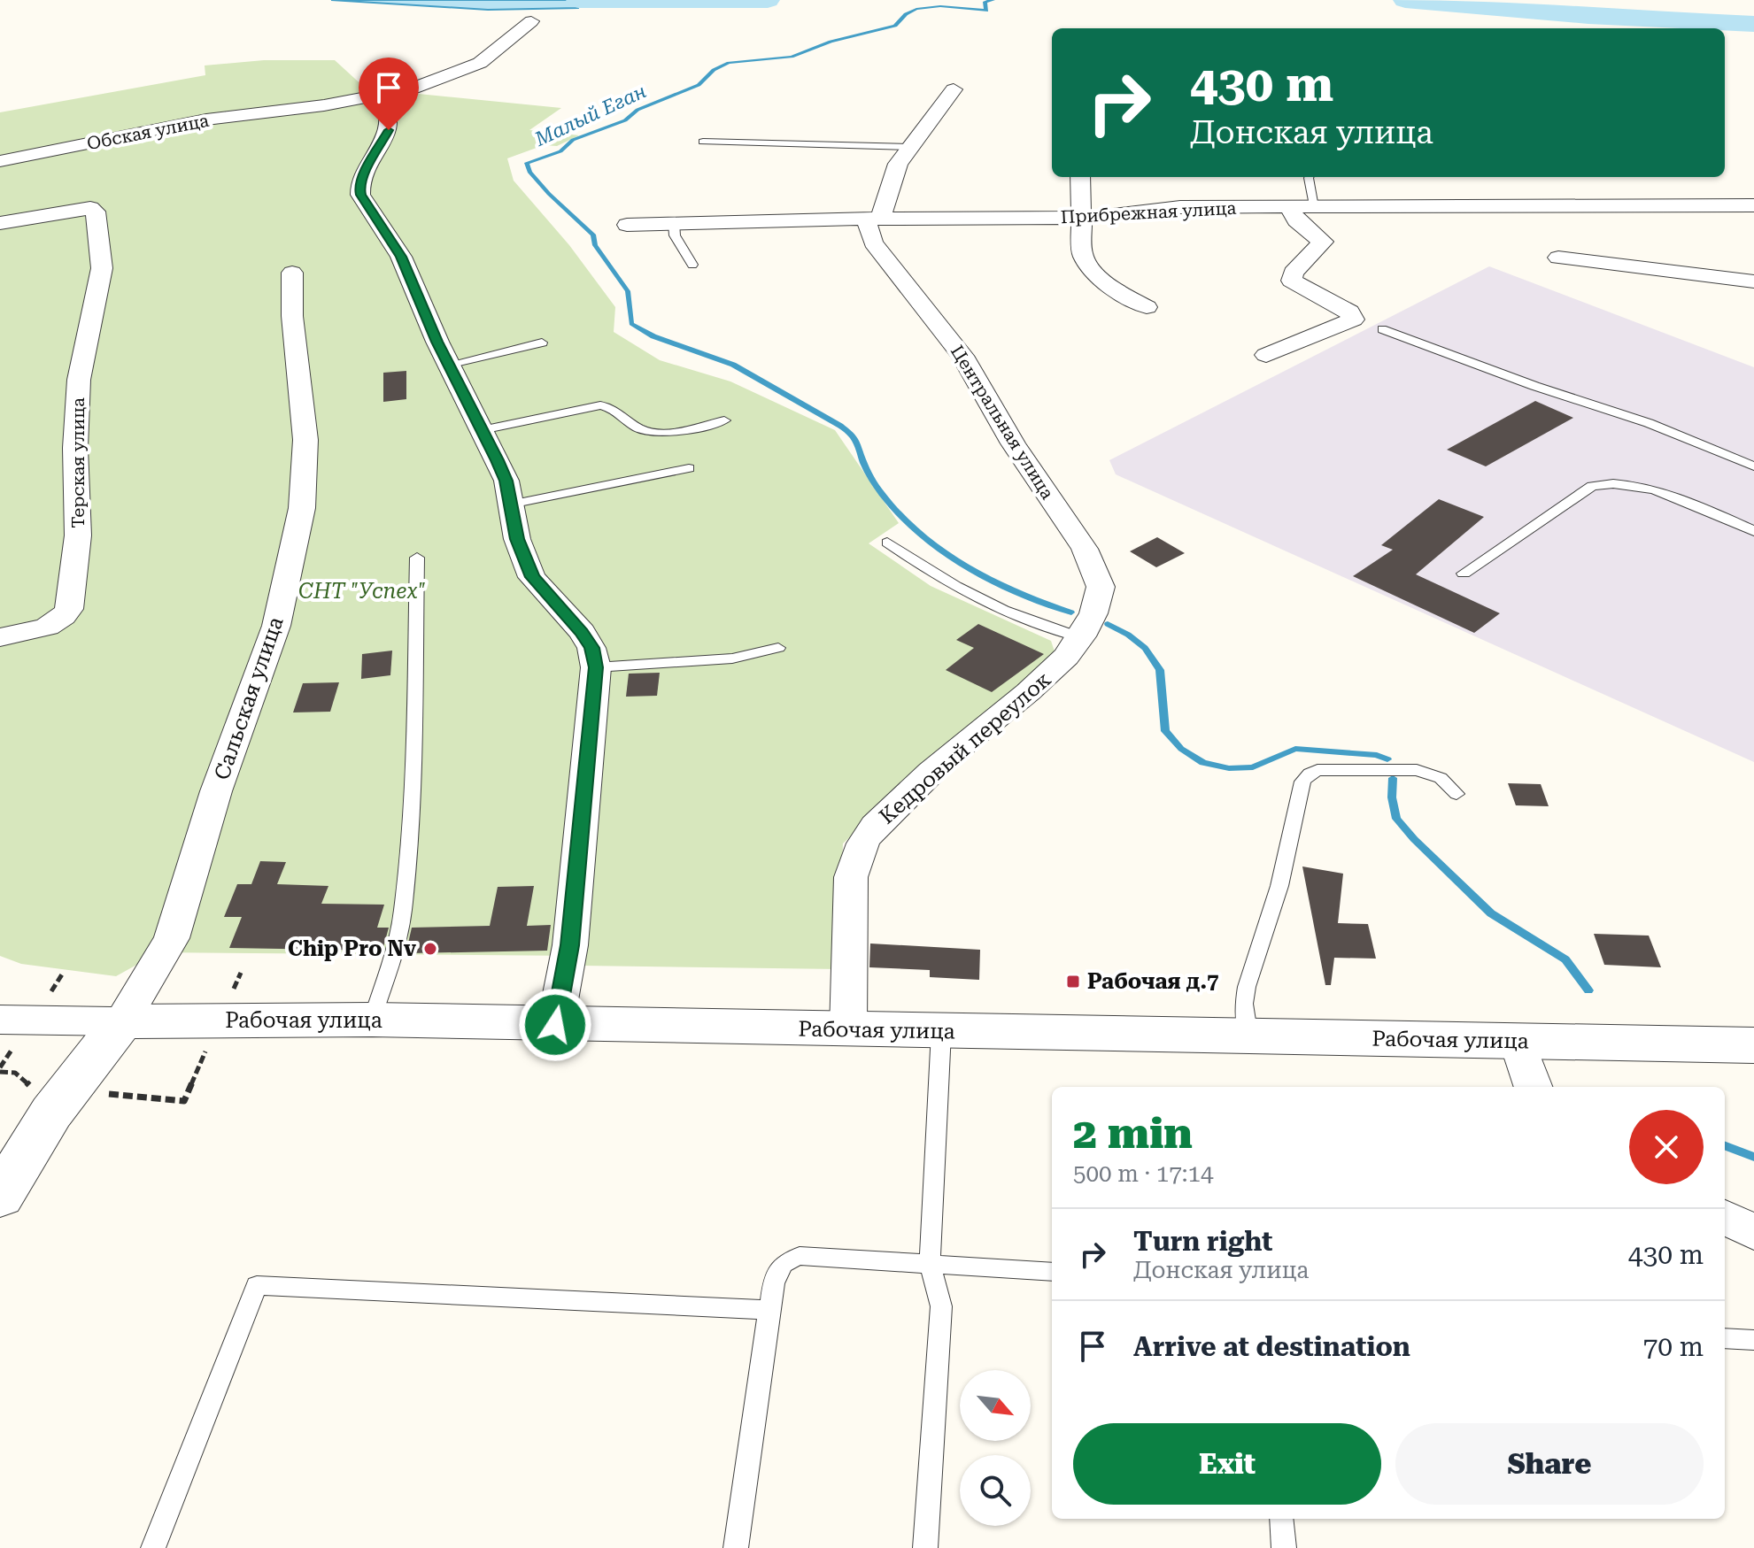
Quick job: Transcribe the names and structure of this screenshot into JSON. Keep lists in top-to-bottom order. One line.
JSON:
{"streets":{"street":["Обская улица","Прибрежная улица","Центральная улица","Терская улица","Сальская улица","Кедровый переулок","Рабочая улица"]},"crossings":[["Прибрежная улица","Центральная улица"],["Центральная улица","Кедровый переулок"],["Сальская улица","Рабочая улица"],["Кедровый переулок","Рабочая улица"]],"water":["Малый Еган"],"parks":["СНТ \"Успех\""],"places":{"other":["Chip Pro Nv"],"transit":["Рабочая д.7"]},"north":"bottom right","page":{"turn":["430 m","Донская улица"],"heading":["2 min","500 m · 17:14"],"list":[{"name":"Turn right","note":"Донская улица","value":"430 m"},{"name":"Arrive at destination","value":"70 m"}],"buttons":["Exit","Share"]}}
